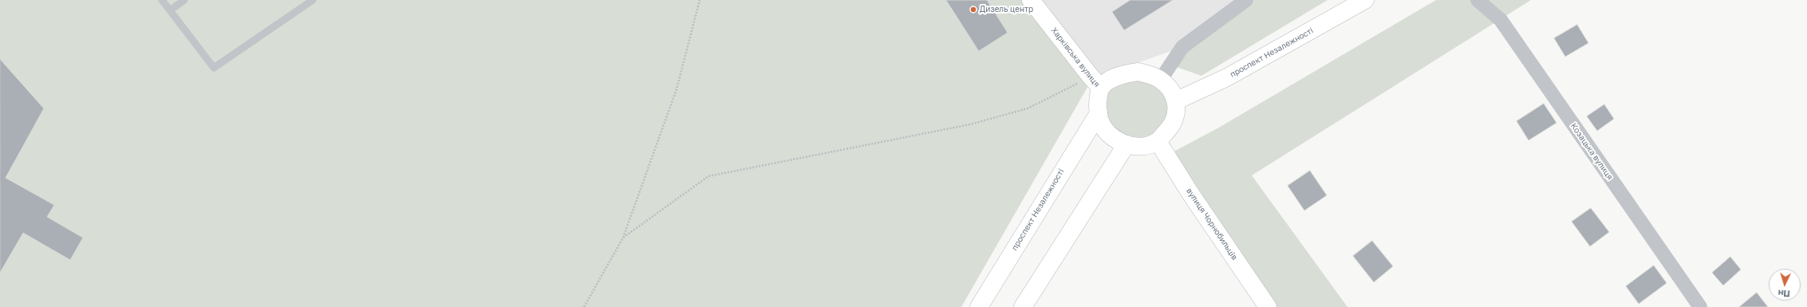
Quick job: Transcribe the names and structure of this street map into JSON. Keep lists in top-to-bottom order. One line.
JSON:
{"streets":{"street":["проспект Незалежності","Харківська вулиця","Козацька вулиця","вулиця Чорнобильців"]},"crossings":[["проспект Незалежності","Харківська вулиця"],["проспект Незалежності","вулиця Чорнобильців"],["Харківська вулиця","вулиця Чорнобильців"]],"places":["Дизель центр"],"north":"bottom"}
